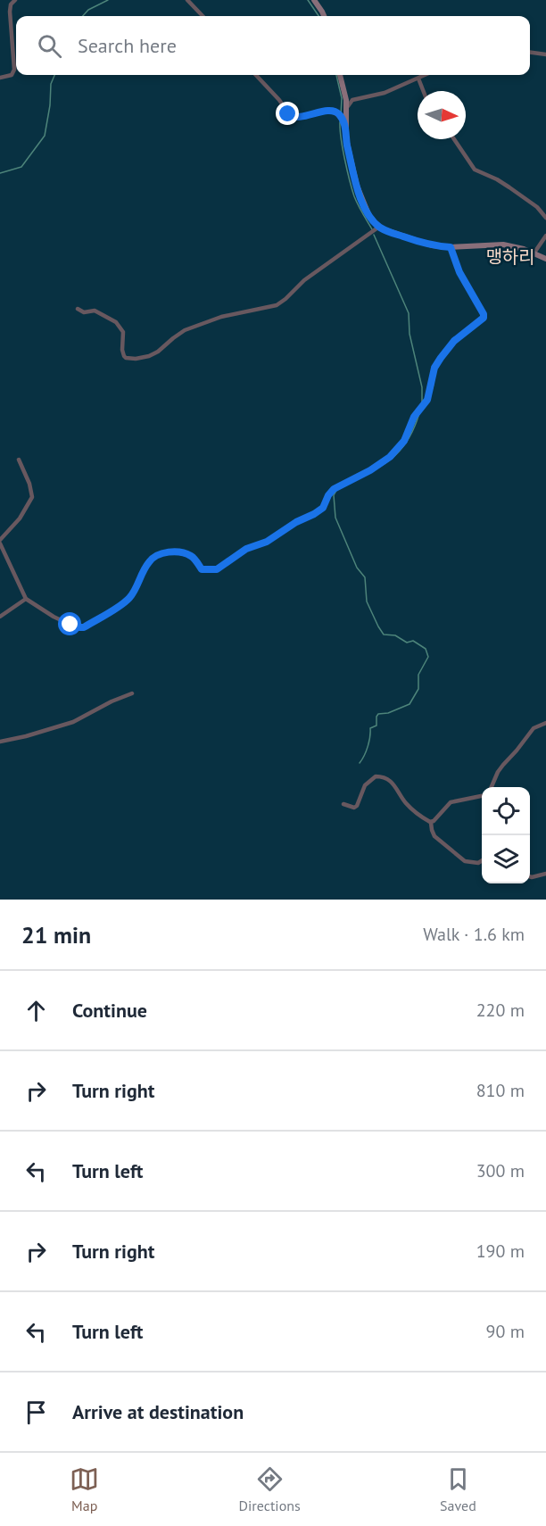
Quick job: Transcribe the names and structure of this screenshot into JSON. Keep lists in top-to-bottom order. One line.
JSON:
{"districts":["맹하리"],"north":"right","page":{"search":"Search here","heading":["21 min","Walk · 1.6 km"],"list":[["Continue","220 m"],["Turn right","810 m"],["Turn left","300 m"],["Turn right","190 m"],["Turn left","90 m"],"Arrive at destination"],"nav":["Map","Directions","Saved"]}}
